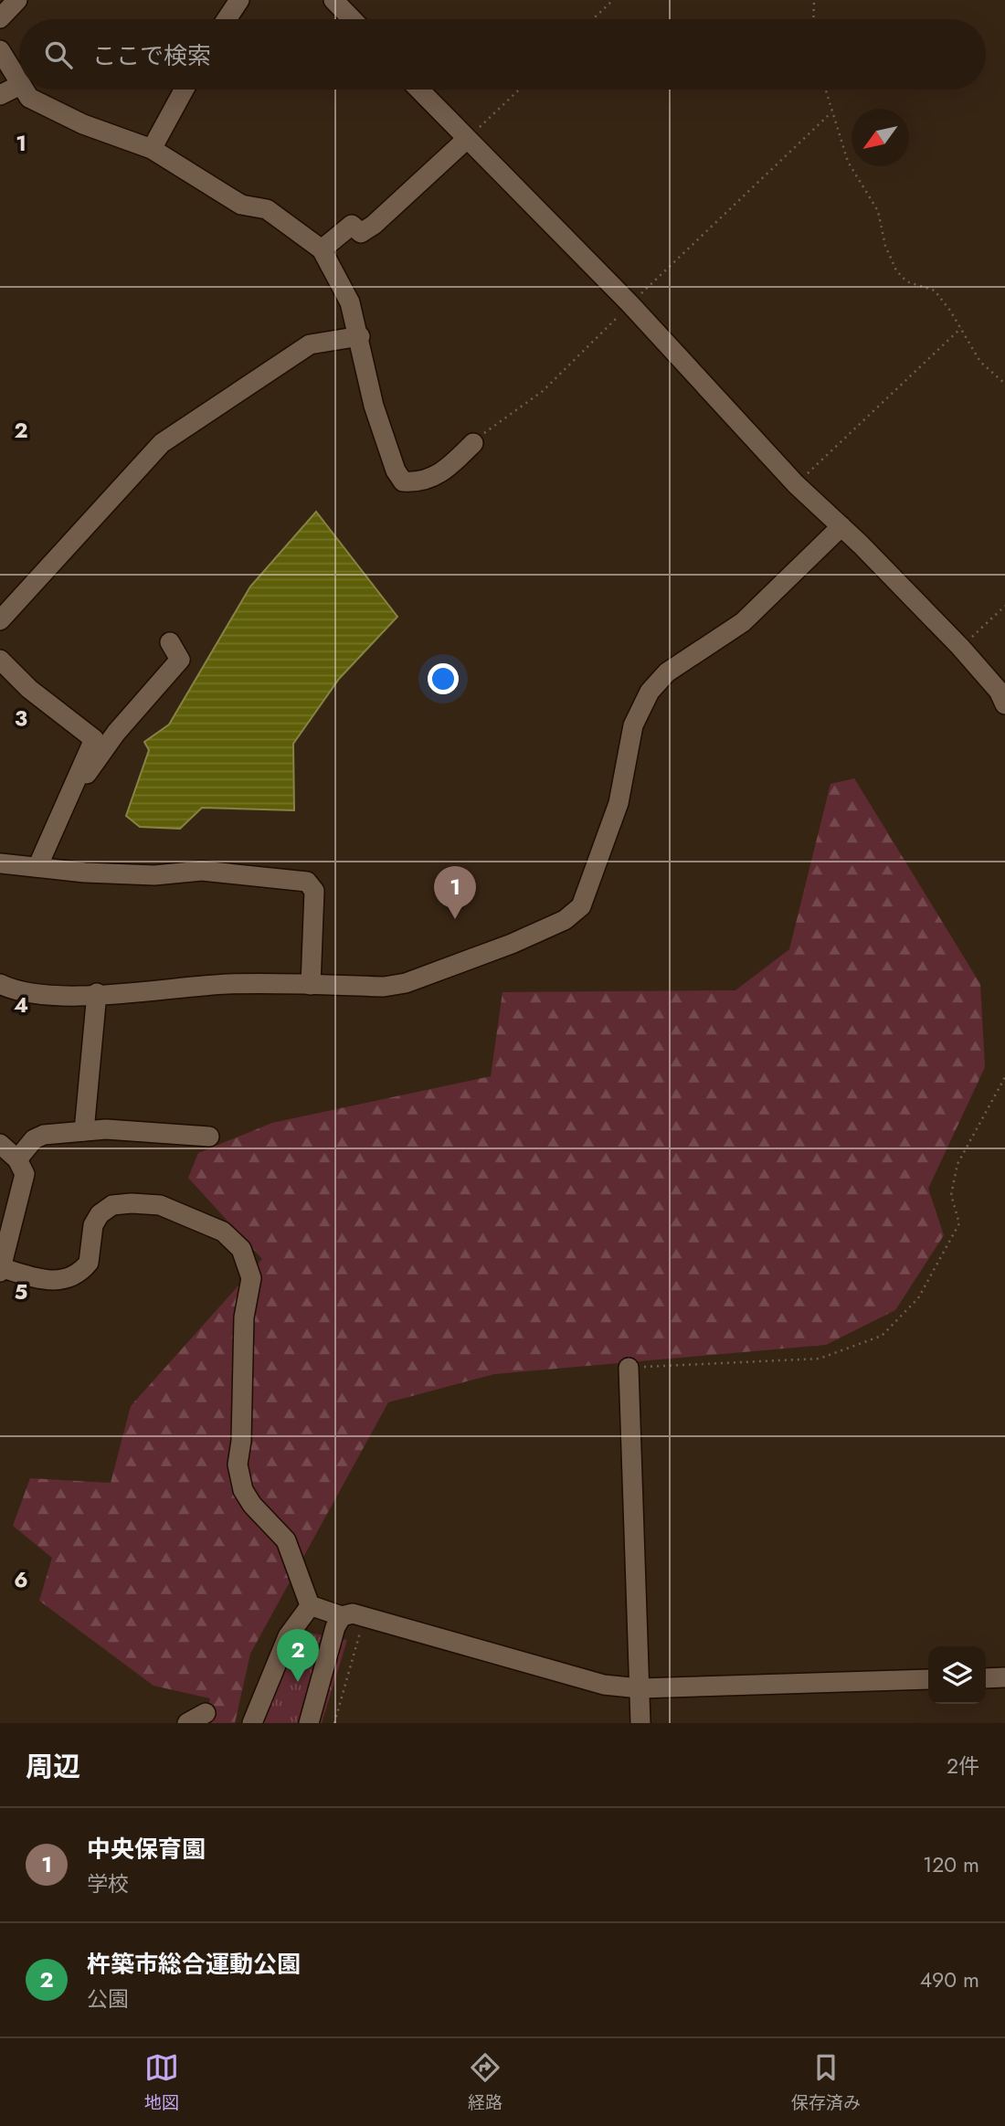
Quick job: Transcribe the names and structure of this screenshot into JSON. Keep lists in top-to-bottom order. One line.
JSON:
{"north":"bottom left","page":{"search":"ここで検索","pins":["1","2"],"heading":["周辺","2件"],"list":[{"mark":"1","name":"中央保育園","note":"学校","value":"120 m"},{"mark":"2","name":"杵築市総合運動公園","note":"公園","value":"490 m"}],"nav":["地図","経路","保存済み"]},"grid":{"rows":["1","2","3","4","5","6"]}}
